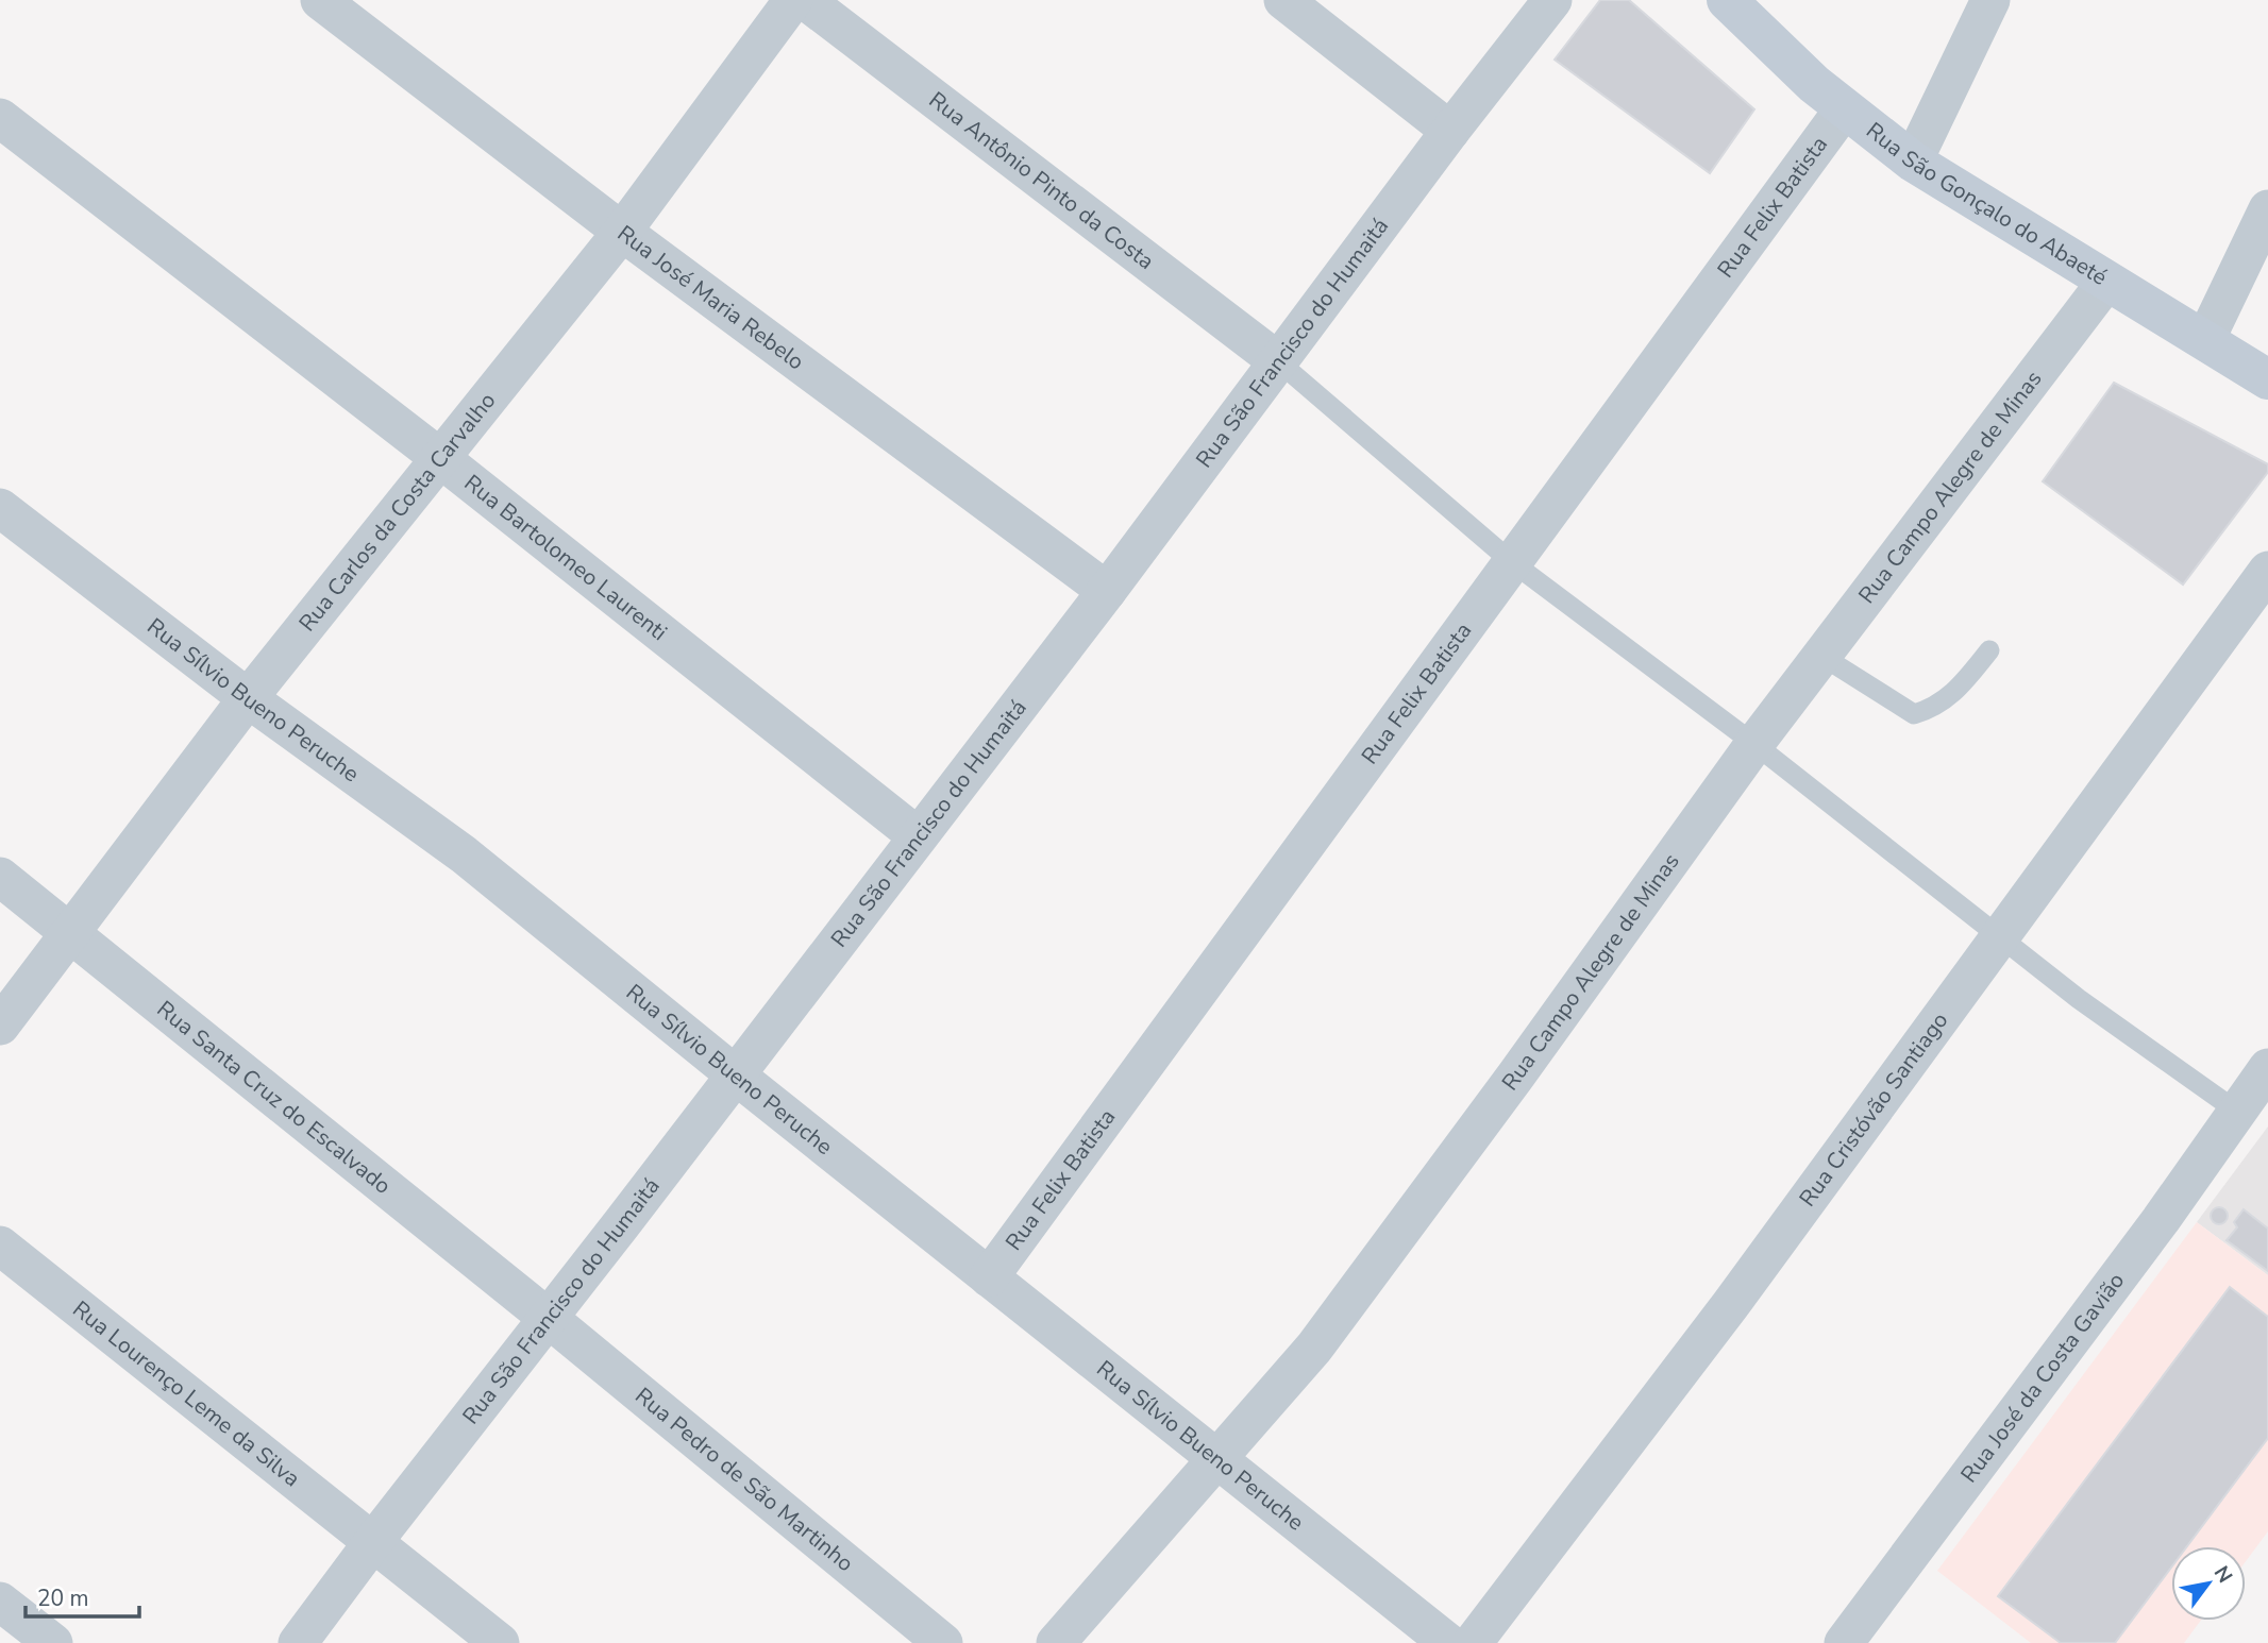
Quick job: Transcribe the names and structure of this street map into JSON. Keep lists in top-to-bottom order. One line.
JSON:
{"streets":{"street":["Rua Antônio Pinto da Costa","Rua São Gonçalo do Abaeté","Rua Felix Batista","Rua José Maria Rebelo","Rua São Francisco do Humaitá","Rua Campo Alegre de Minas","Rua Carlos da Costa Carvalho","Rua Bartolomeo Laurenti","Rua Sílvio Bueno Peruche","Rua Santa Cruz do Escalvado","Rua Cristóvão Santiago","Rua José da Costa Gavião","Rua Lourenço Leme da Silva","Rua Pedro de São Martinho"]},"crossings":[["Rua Antônio Pinto da Costa","Rua São Francisco do Humaitá"],["Rua São Gonçalo do Abaeté","Rua Felix Batista"],["Rua São Gonçalo do Abaeté","Rua Campo Alegre de Minas"],["Rua Felix Batista","Rua Sílvio Bueno Peruche"],["Rua José Maria Rebelo","Rua São Francisco do Humaitá"],["Rua José Maria Rebelo","Rua Carlos da Costa Carvalho"],["Rua São Francisco do Humaitá","Rua Bartolomeo Laurenti"],["Rua São Francisco do Humaitá","Rua Sílvio Bueno Peruche"],["Rua São Francisco do Humaitá","Rua Santa Cruz do Escalvado"],["Rua São Francisco do Humaitá","Rua Lourenço Leme da Silva"],["Rua São Francisco do Humaitá","Rua Pedro de São Martinho"],["Rua Campo Alegre de Minas","Rua Sílvio Bueno Peruche"],["Rua Carlos da Costa Carvalho","Rua Bartolomeo Laurenti"],["Rua Carlos da Costa Carvalho","Rua Sílvio Bueno Peruche"],["Rua Carlos da Costa Carvalho","Rua Santa Cruz do Escalvado"],["Rua Santa Cruz do Escalvado","Rua Pedro de São Martinho"]],"scale_bar":"20 m","north":"top right"}
